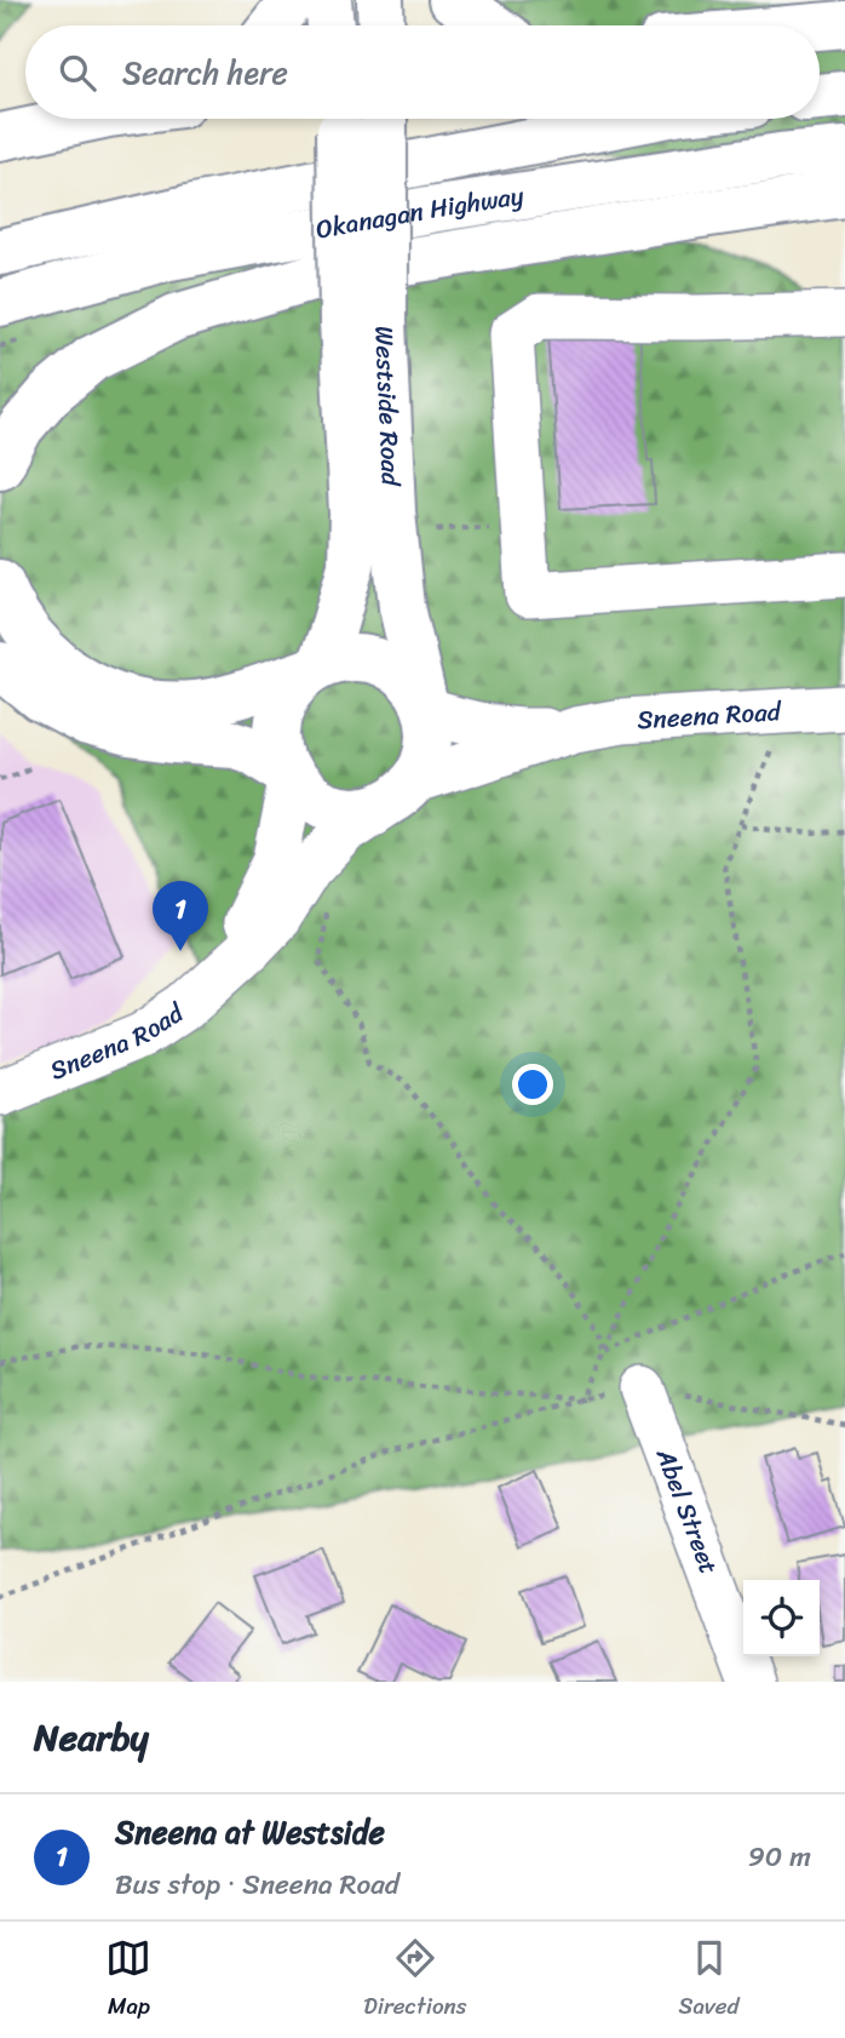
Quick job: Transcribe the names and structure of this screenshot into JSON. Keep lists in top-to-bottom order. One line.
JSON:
{"streets":{"main road":["Okanagan Highway","Westside Road"],"street":["Sneena Road","Abel Street"]},"crossings":[["Westside Road","Sneena Road"]],"page":{"search":"Search here","pins":"1","heading":"Nearby","list":[{"mark":"1","name":"Sneena at Westside","note":"Bus stop · Sneena Road","value":"90 m"}],"nav":["Map","Directions","Saved"]}}
